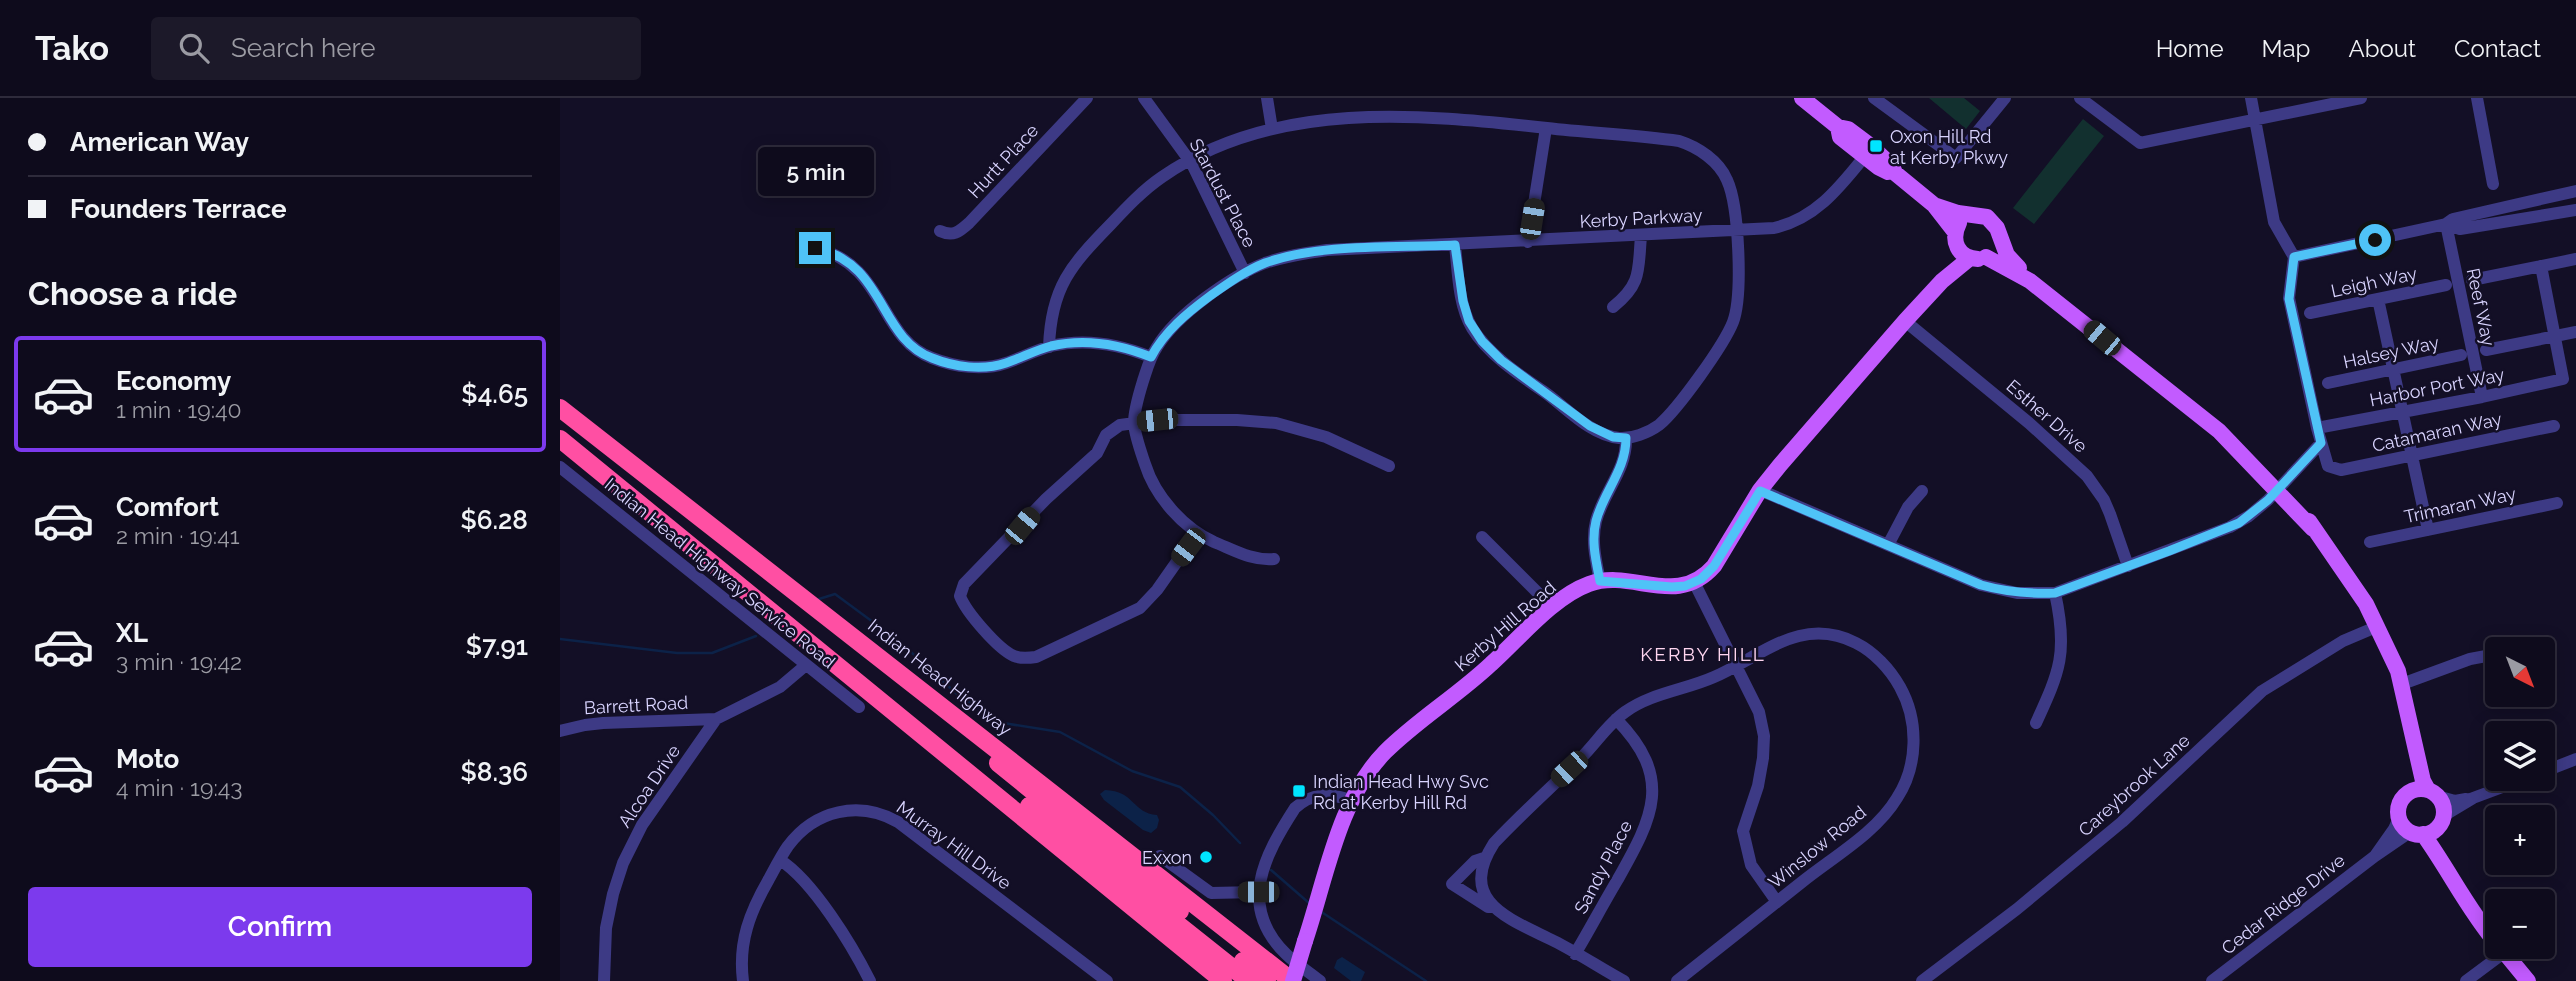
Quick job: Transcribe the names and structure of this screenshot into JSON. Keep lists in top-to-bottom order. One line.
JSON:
{"streets":{"highway":["Indian Head Highway"],"main road":["Kerby Hill Road"],"street":["Hurtt Place","Stardust Place","Kerby Parkway","Leigh Way","Reef Way","Halsey Way","Harbor Port Way","Esther Drive","Catamaran Way","Trimaran Way","Indian Head Highway Service Road","Barrett Road","Careybrook Lane","Alcoa Drive","Murray Hill Drive","Winslow Road","Sandy Place","Cedar Ridge Drive"]},"crossings":[["Stardust Place","Kerby Parkway"],["Reef Way","Harbor Port Way"],["Indian Head Highway Service Road","Alcoa Drive"],["Kerby Hill Road","Indian Head Highway"],["Barrett Road","Alcoa Drive"],["Winslow Road","Sandy Place"]],"districts":["KERBY HILL"],"places":{"transit":["Oxon Hill Rd at Kerby Pkwy","Indian Head Hwy Svc Rd at Kerby Hill Rd"],"other":["Exxon"]},"north":"bottom right","page":{"header":"Tako","search":"Search here","nav":["Home","Map","About","Contact"],"banner":["American Way","Founders Terrace"],"bubble":"5 min","heading":"Choose a ride","list":[{"name":"Economy","note":"1 min · 19:40","value":"$4.65"},{"name":"Comfort","note":"2 min · 19:41","value":"$6.28"},{"name":"XL","note":"3 min · 19:42","value":"$7.91"},{"name":"Moto","note":"4 min · 19:43","value":"$8.36"}],"map_buttons":["+","−"],"buttons":"Confirm"}}
